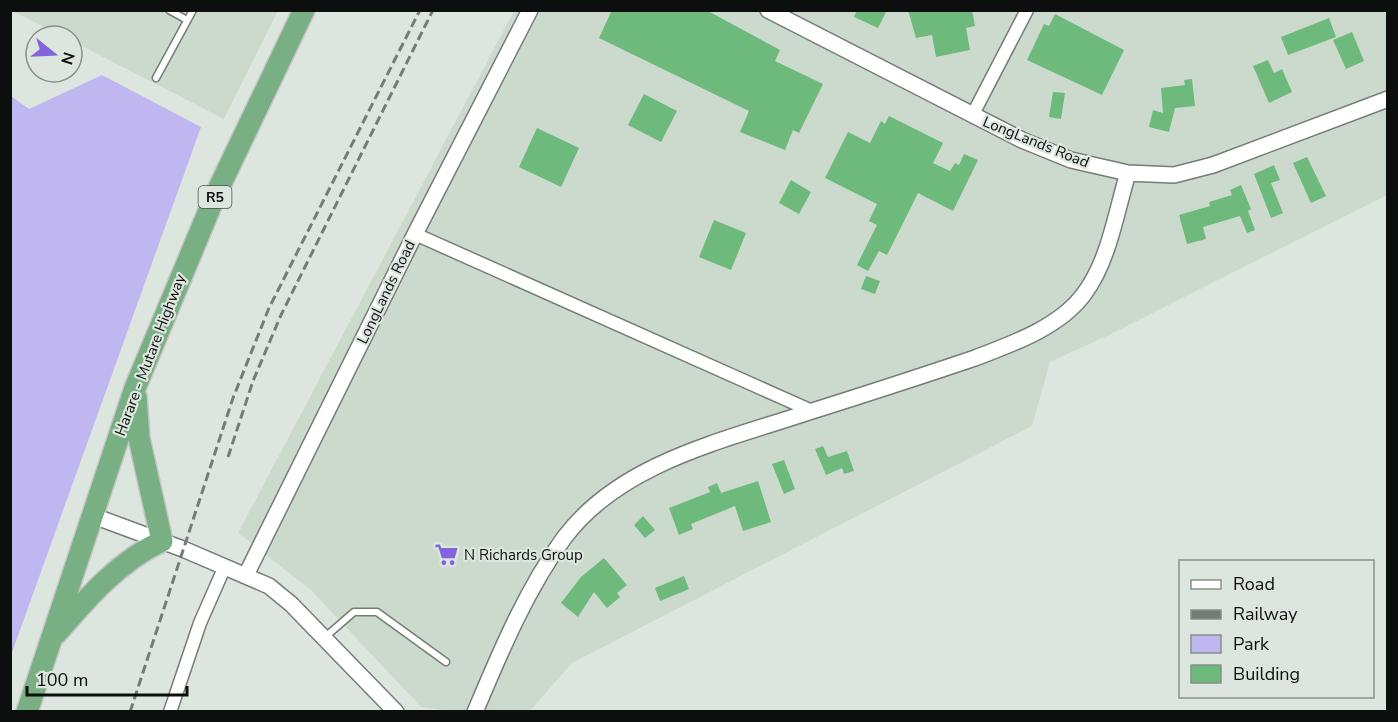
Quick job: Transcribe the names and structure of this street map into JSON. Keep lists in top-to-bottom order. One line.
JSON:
{"streets":{"highway":["R5","Harare - Mutare Highway"],"street":["LongLands Road"]},"places":{"supermarket":["N Richards Group"]},"legend":["Road","Railway","Park","Building"],"scale_bar":"100 m","north":"right"}
